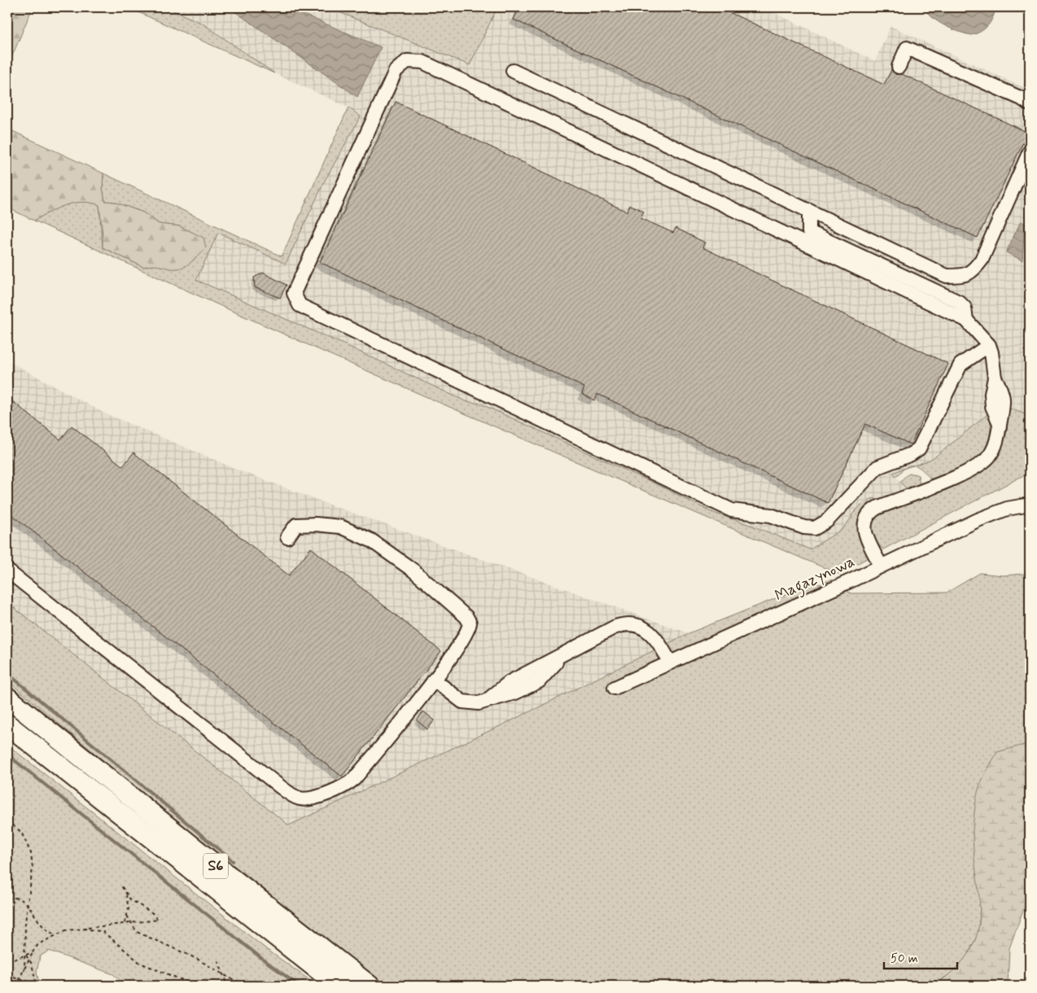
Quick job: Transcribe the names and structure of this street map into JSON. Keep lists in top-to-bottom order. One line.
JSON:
{"streets":{"highway":["S6"],"street":["Magazynowa"]},"scale_bar":"50 m"}
